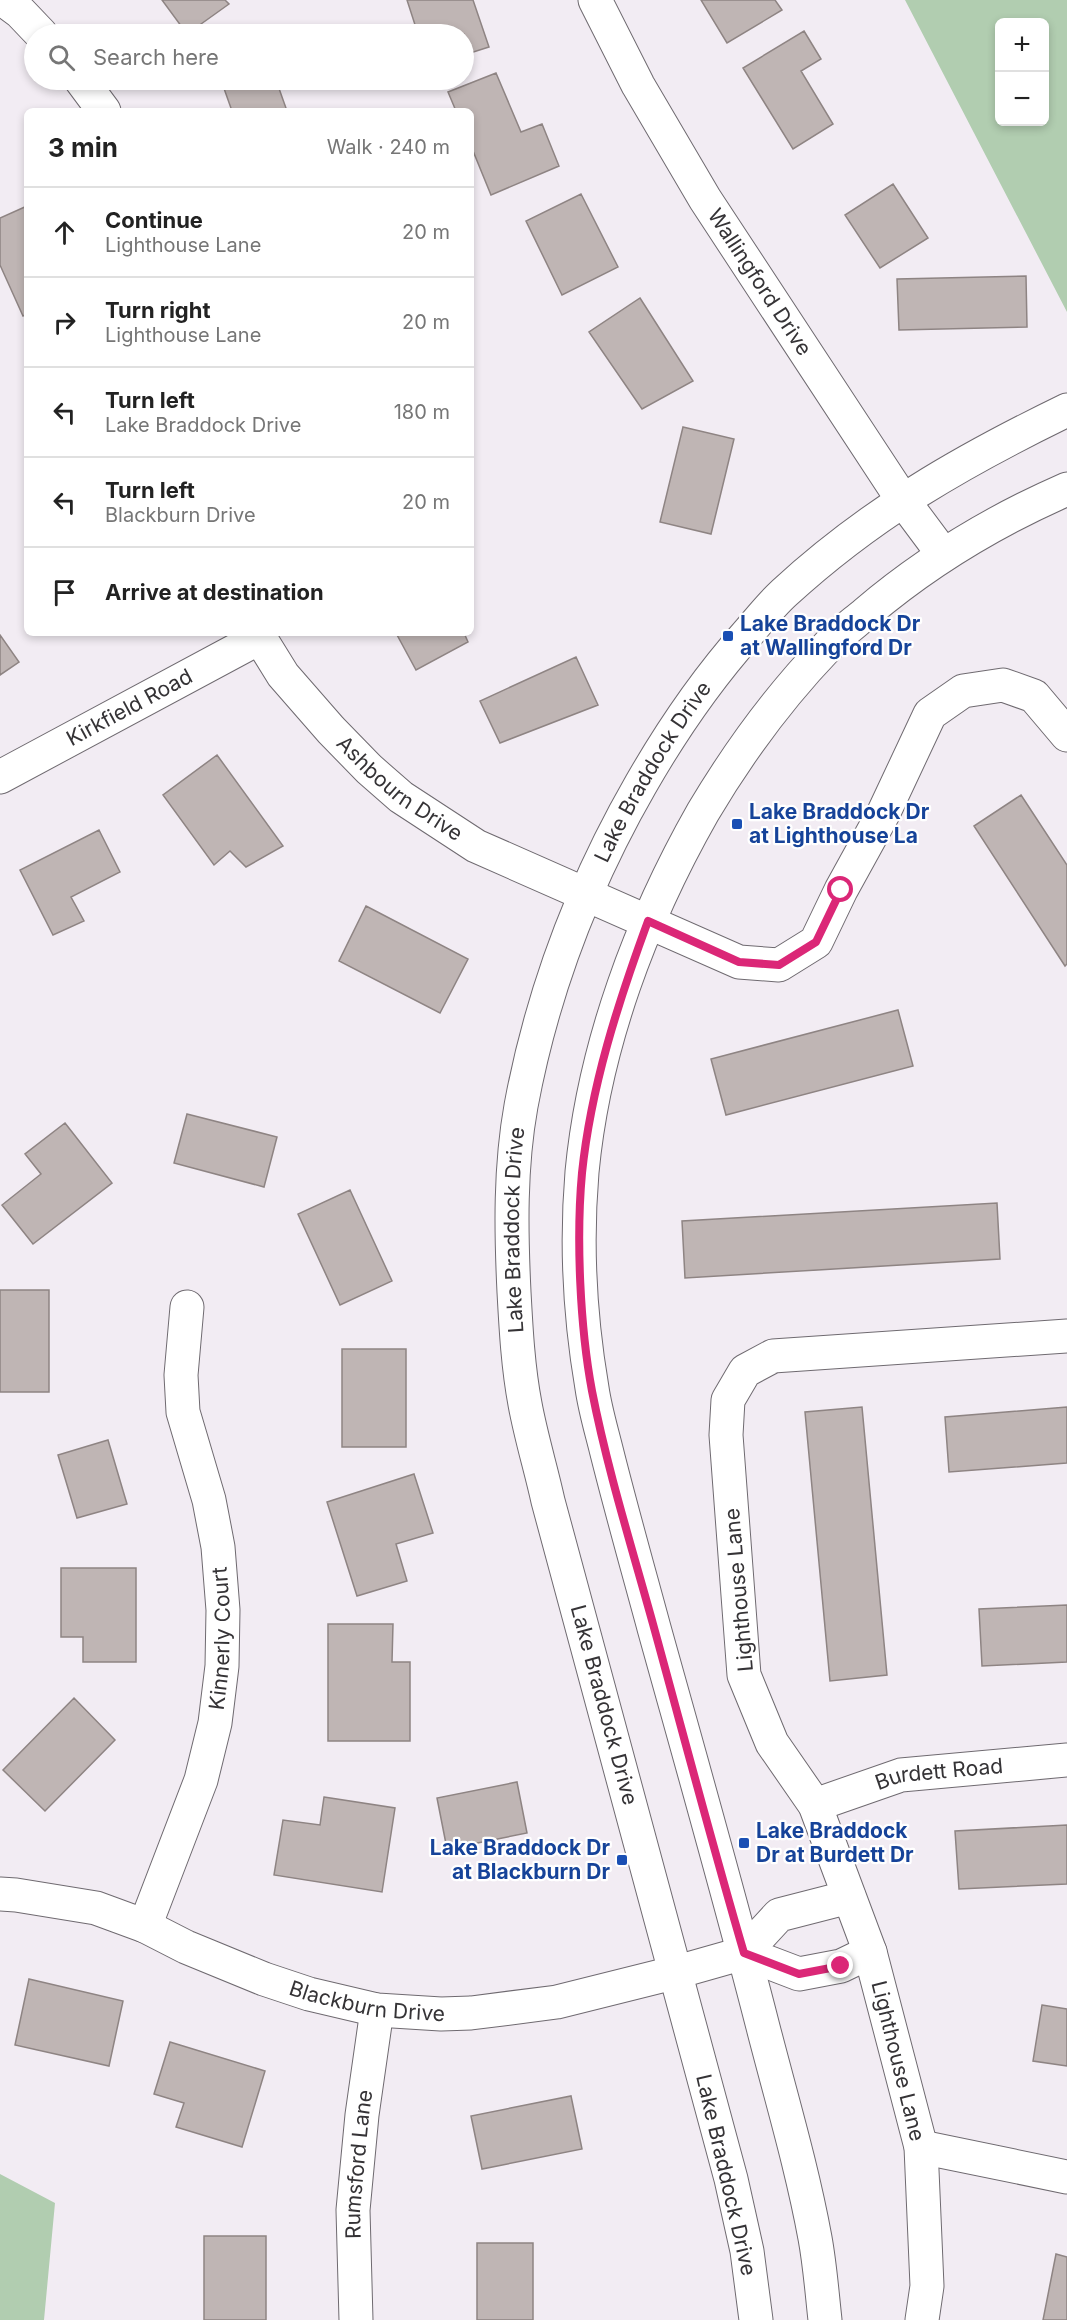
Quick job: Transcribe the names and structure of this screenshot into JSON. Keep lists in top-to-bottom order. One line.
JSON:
{"streets":{"street":["Wallingford Drive","Kirkfield Road","Lake Braddock Drive","Ashbourn Drive","Lighthouse Lane","Kinnerly Court","Burdett Road","Blackburn Drive","Rumsford Lane"]},"crossings":[["Wallingford Drive","Lake Braddock Drive"],["Kirkfield Road","Ashbourn Drive"],["Lake Braddock Drive","Ashbourn Drive"],["Lake Braddock Drive","Blackburn Drive"],["Lighthouse Lane","Burdett Road"],["Kinnerly Court","Blackburn Drive"],["Blackburn Drive","Rumsford Lane"]],"places":{"transit":["Lake Braddock Dr at Wallingford Dr","Lake Braddock Dr at Lighthouse La","Lake Braddock Dr at Burdett Dr","Lake Braddock Dr at Blackburn Dr"]},"page":{"map_buttons":["+","−"],"search":"Search here","heading":["3 min","Walk · 240 m"],"list":[["Continue","Lighthouse Lane","20 m"],["Turn right","Lighthouse Lane","20 m"],["Turn left","Lake Braddock Drive","180 m"],["Turn left","Blackburn Drive","20 m"],"Arrive at destination"]}}
